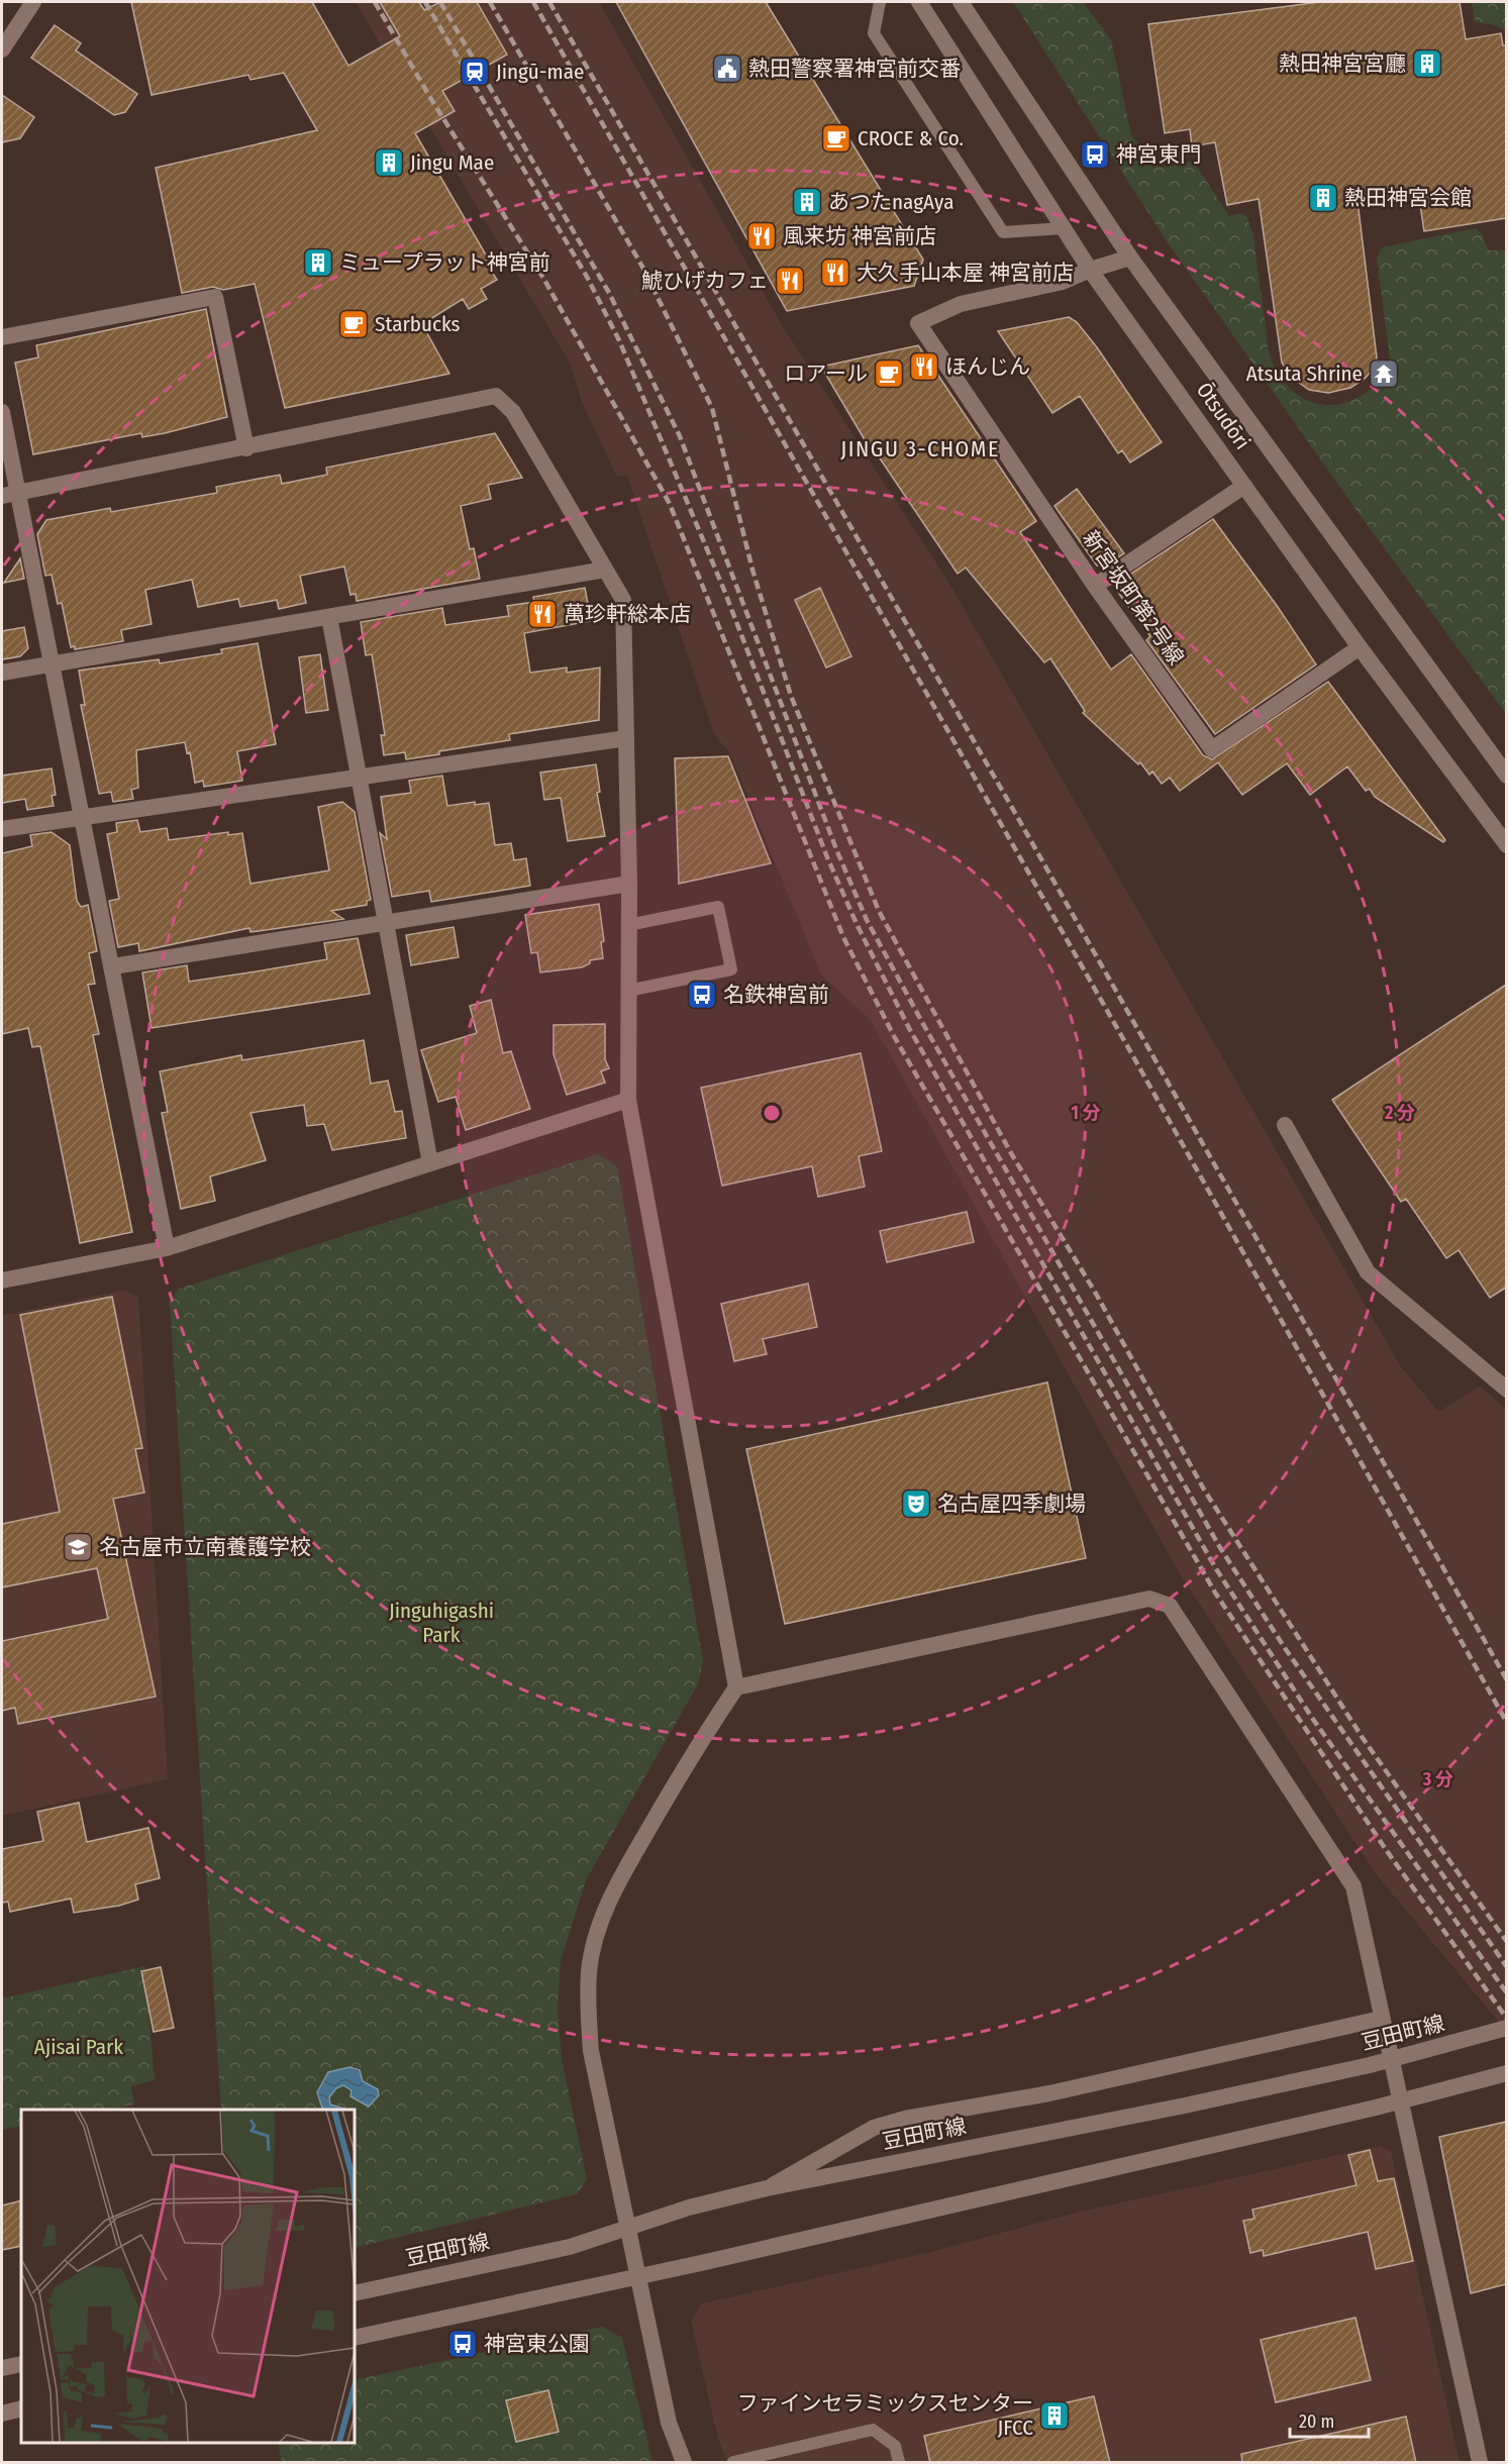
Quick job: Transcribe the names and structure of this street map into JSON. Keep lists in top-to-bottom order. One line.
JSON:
{"streets":{"street":["Ōtsudōri","新宮坂町第2号線","豆田町線"]},"crossings":[["Ōtsudōri","新宮坂町第2号線"]],"districts":["JINGU 3-CHOME"],"parks":["Jinguhigashi Park","Ajisai Park"],"places":{"building":["熱田神宮宮廳","Jingu Mae","熱田神宮会館","あつたnagAya","ミュープラット神宮前","ファインセラミックスセンター JFCC"],"public building":["熱田警察署神宮前交番"],"station":["Jingū-mae"],"cafe":["CROCE & Co.","Starbucks","ロアール"],"bus stop":["神宮東門","名鉄神宮前","神宮東公園"],"restaurant":["風来坊 神宮前店","大久手山本屋 神宮前店","鯱ひげカフェ","ほんじん","萬珍軒総本店"],"temple":["Atsuta Shrine"],"theatre":["名古屋四季劇場"],"school or university":["名古屋市立南養護学校"]},"scale_bar":"20 m","rings":["1 分","2 分","3 分"]}
